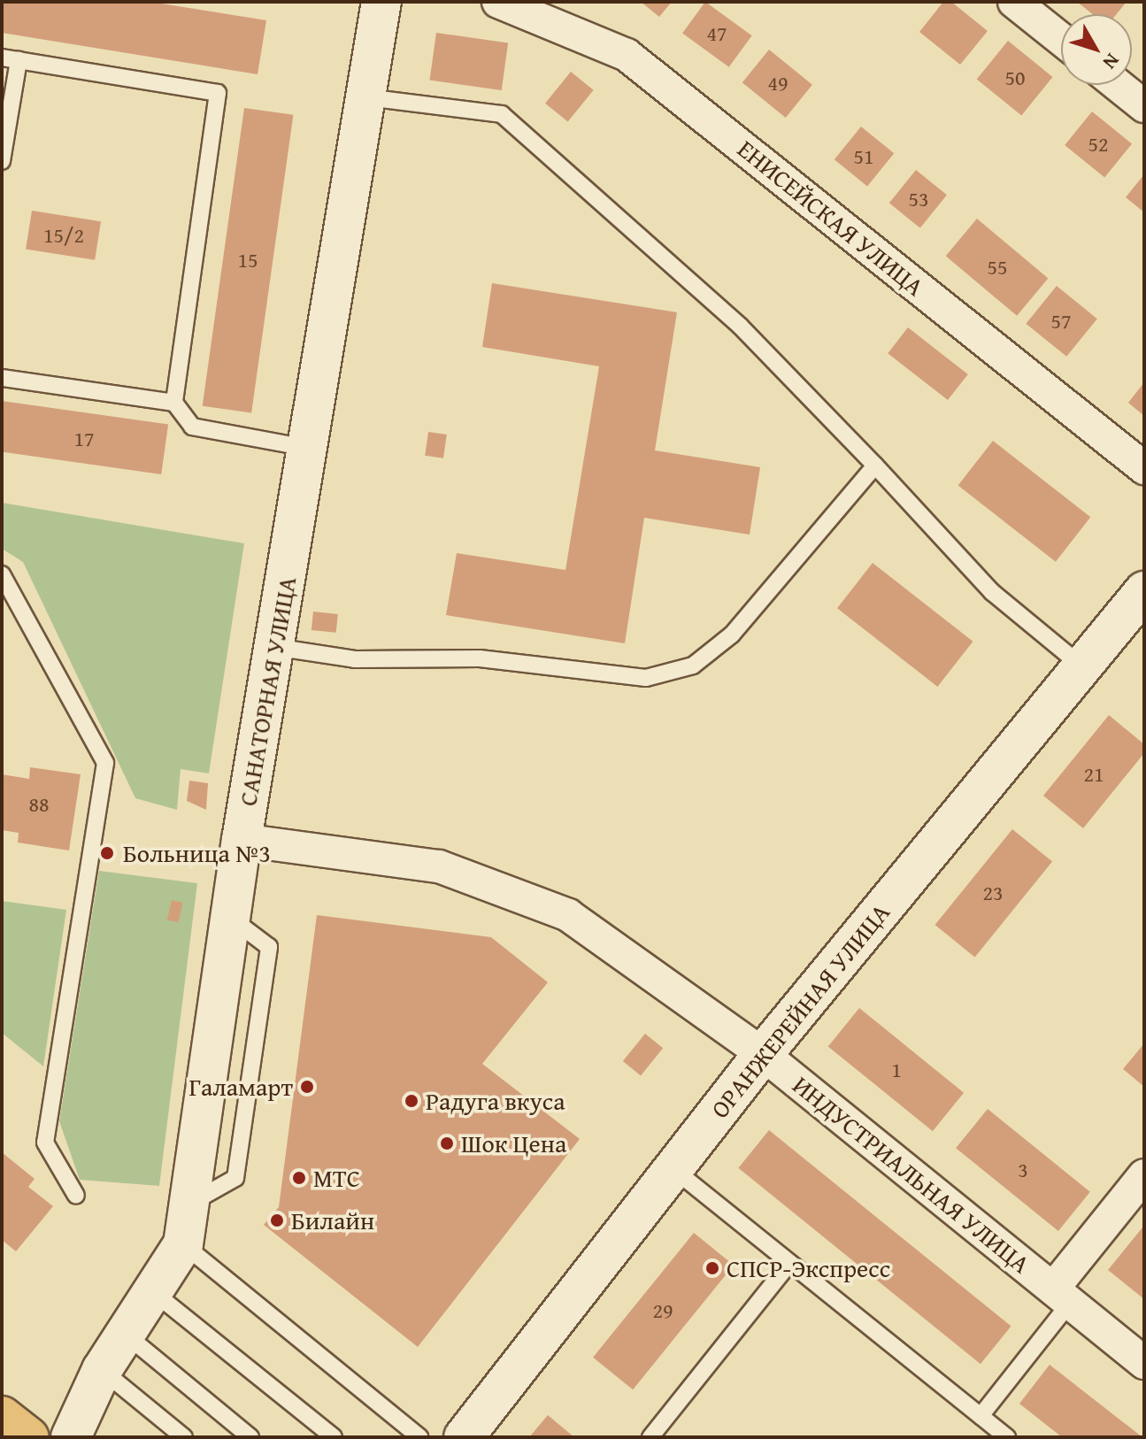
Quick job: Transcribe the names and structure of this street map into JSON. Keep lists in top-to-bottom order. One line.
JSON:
{"streets":{"main road":["САНАТОРНАЯ УЛИЦА","ОРАНЖЕРЕЙНАЯ УЛИЦА"],"street":["ЕНИСЕЙСКАЯ УЛИЦА","ИНДУСТРИАЛЬНАЯ УЛИЦА"]},"crossings":[["САНАТОРНАЯ УЛИЦА","ИНДУСТРИАЛЬНАЯ УЛИЦА"],["ОРАНЖЕРЕЙНАЯ УЛИЦА","ИНДУСТРИАЛЬНАЯ УЛИЦА"]],"places":["Больница №3","Галамарт","Радуга вкуса","Шок Цена","МТС","Билайн","СПСР-Экспресс"],"house_numbers":["47","50","49","52","51","53","15/2","15","55","57","17","21","88","23","1","3","29"],"north":"bottom right"}
